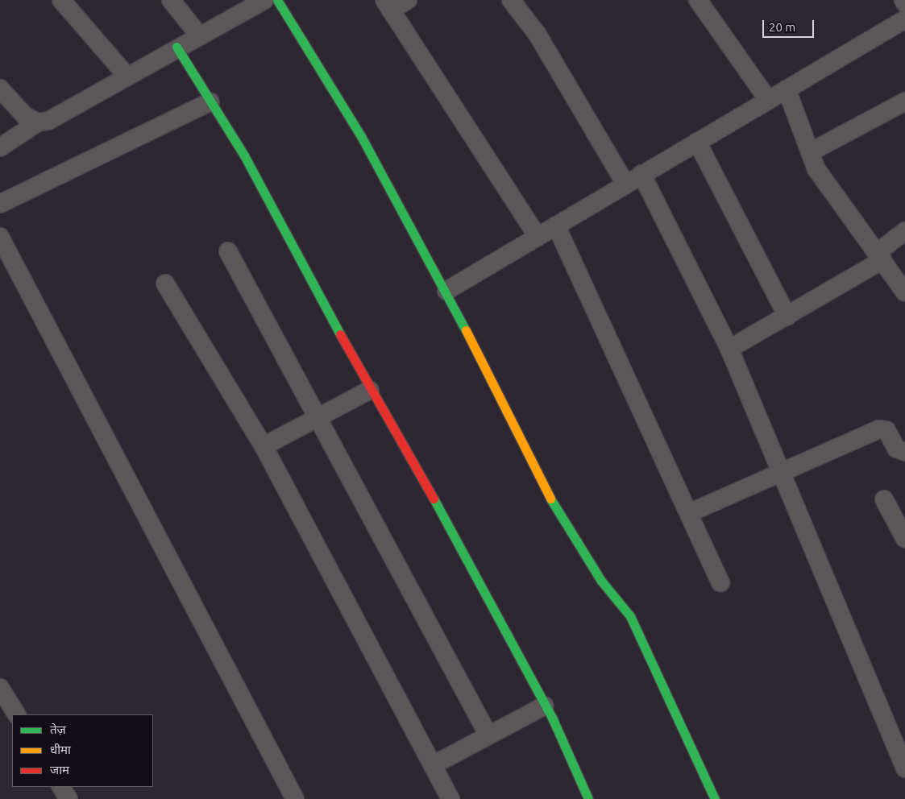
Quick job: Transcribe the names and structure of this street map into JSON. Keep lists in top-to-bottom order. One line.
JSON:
{"legend":["तेज़","धीमा","जाम"],"scale_bar":"20 m"}
